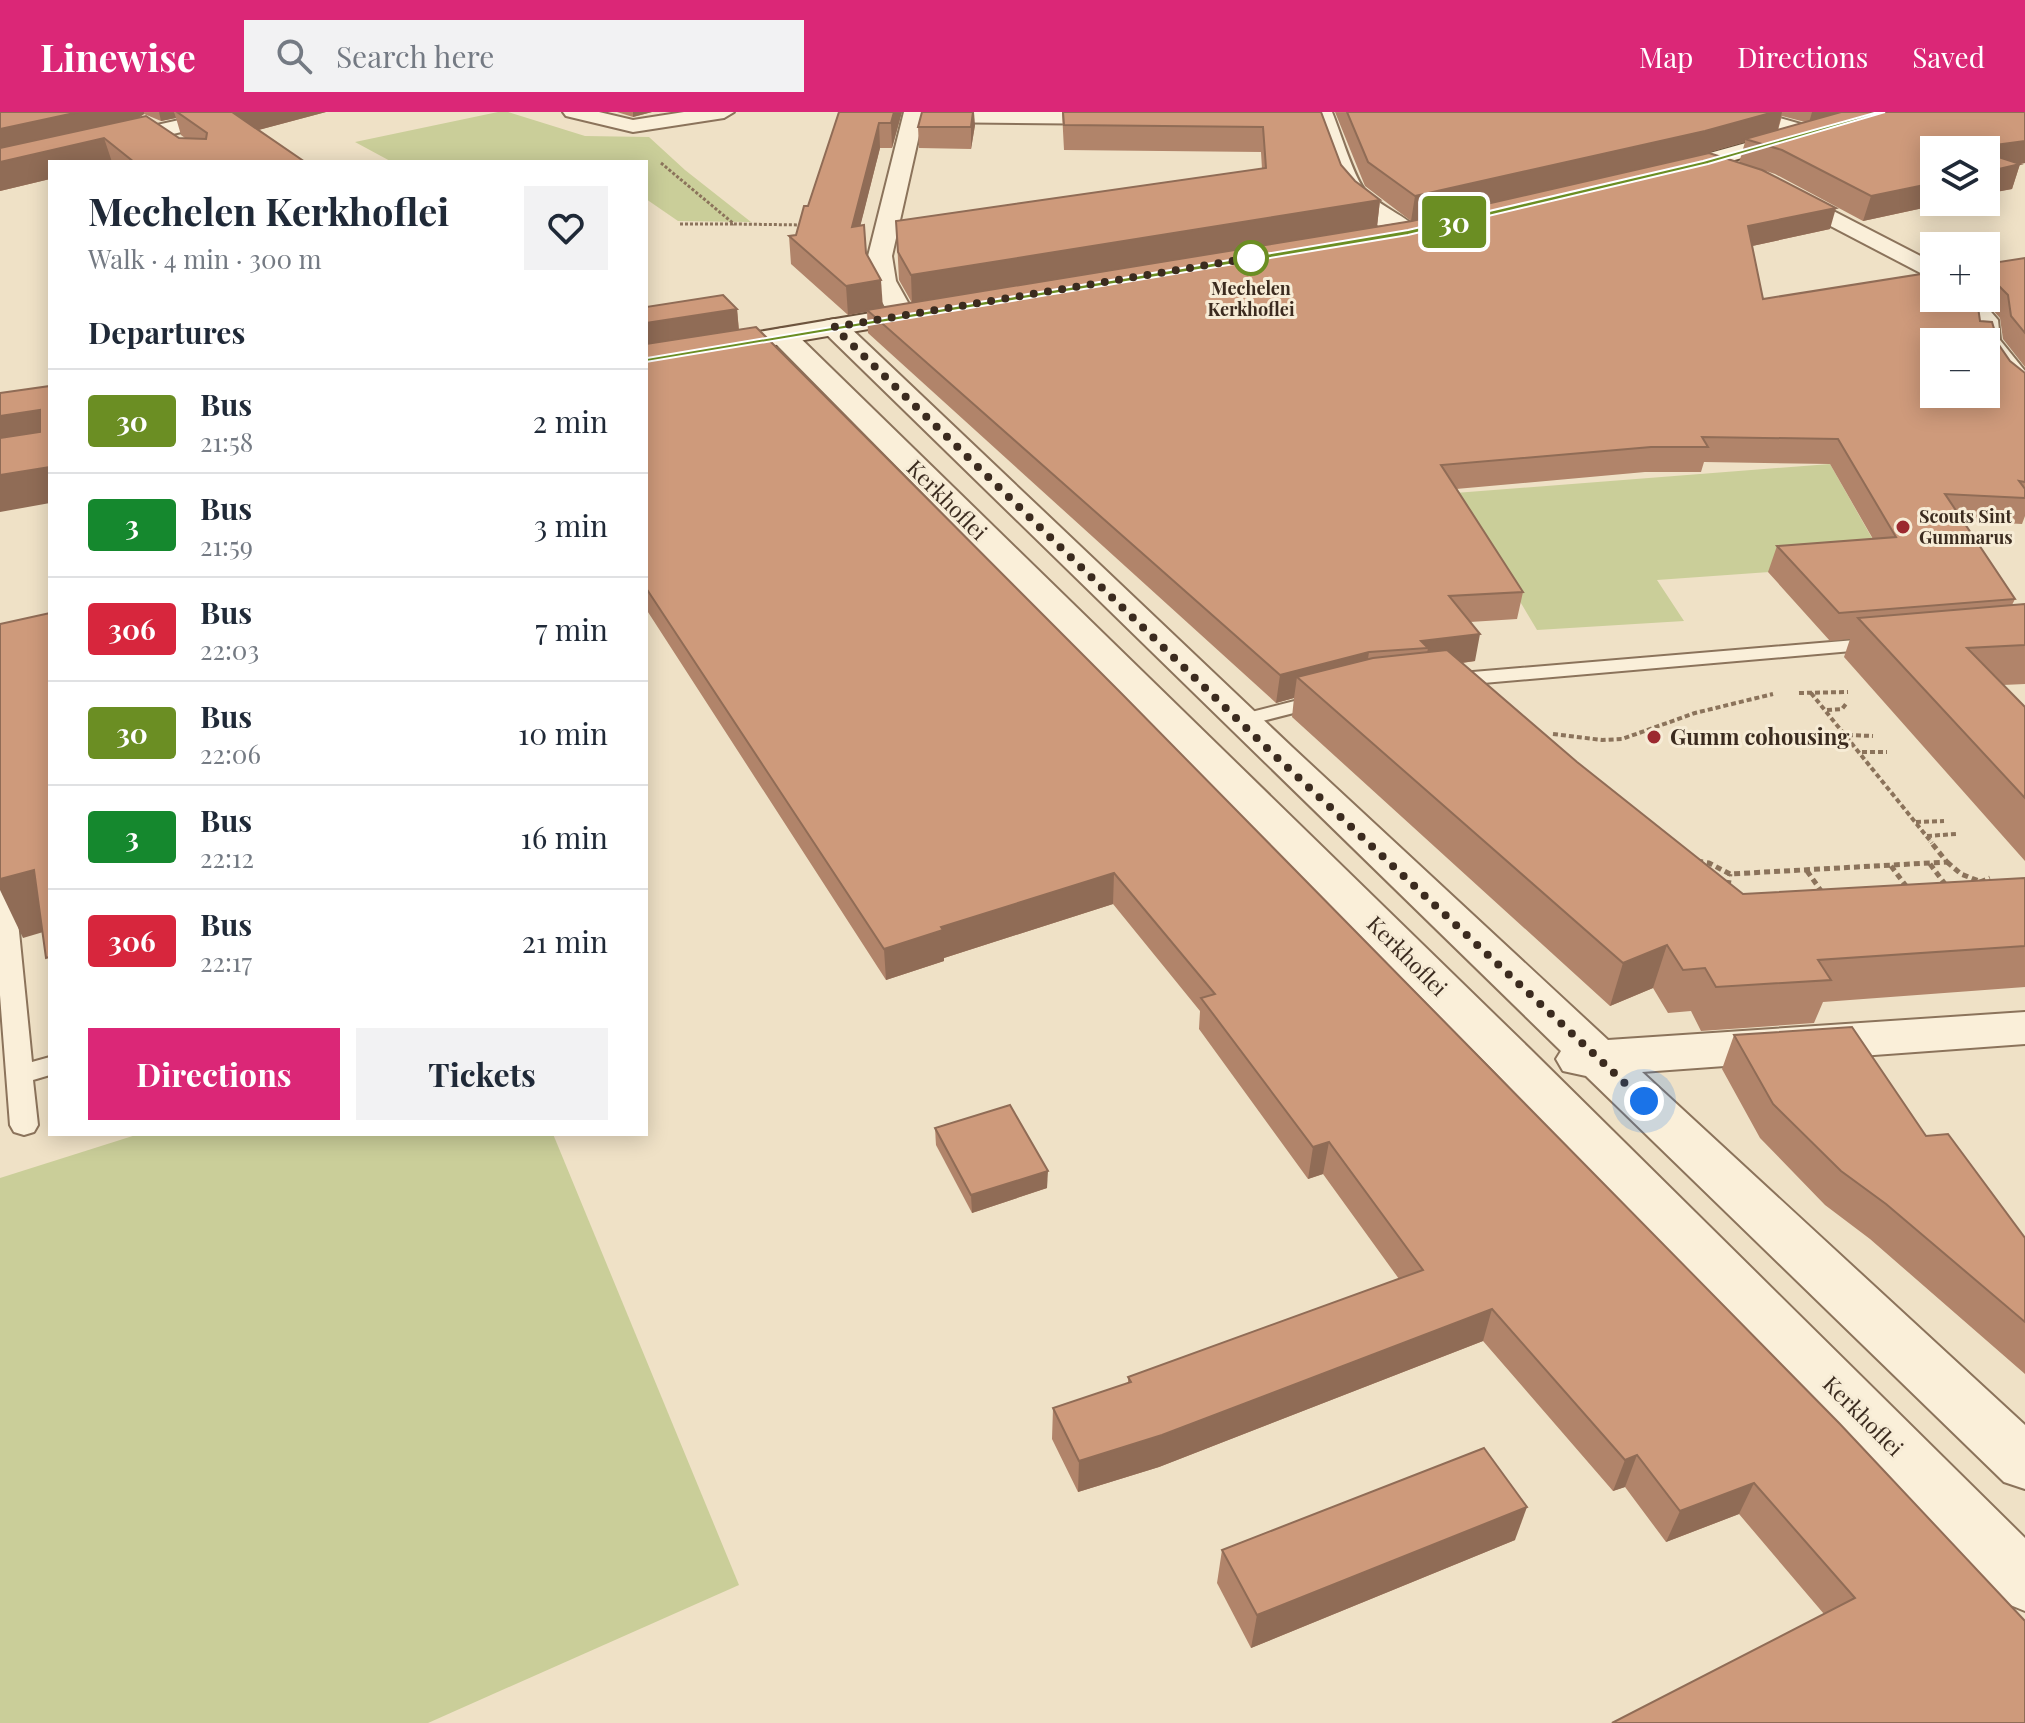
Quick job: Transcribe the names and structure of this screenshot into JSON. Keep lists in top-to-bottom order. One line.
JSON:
{"streets":{"street":["Kerkhoflei"]},"places":["Mechelen Kerkhoflei","Scouts Sint Gummarus","Gumm cohousing"],"lines":["bus line 30"],"page":{"header":"Linewise","search":"Search here","nav":["Map","Directions","Saved"],"on_map":"30","map_buttons":["+","−"],"heading":[["Mechelen Kerkhoflei","Walk · 4 min · 300 m"],"Departures"],"list":[{"mark":"30","name":"Bus","note":"21:58","value":"2 min"},{"mark":"3","name":"Bus","note":"21:59","value":"3 min"},{"mark":"306","name":"Bus","note":"22:03","value":"7 min"},{"mark":"30","name":"Bus","note":"22:06","value":"10 min"},{"mark":"3","name":"Bus","note":"22:12","value":"16 min"},{"mark":"306","name":"Bus","note":"22:17","value":"21 min"}],"buttons":["Directions","Tickets"]}}
